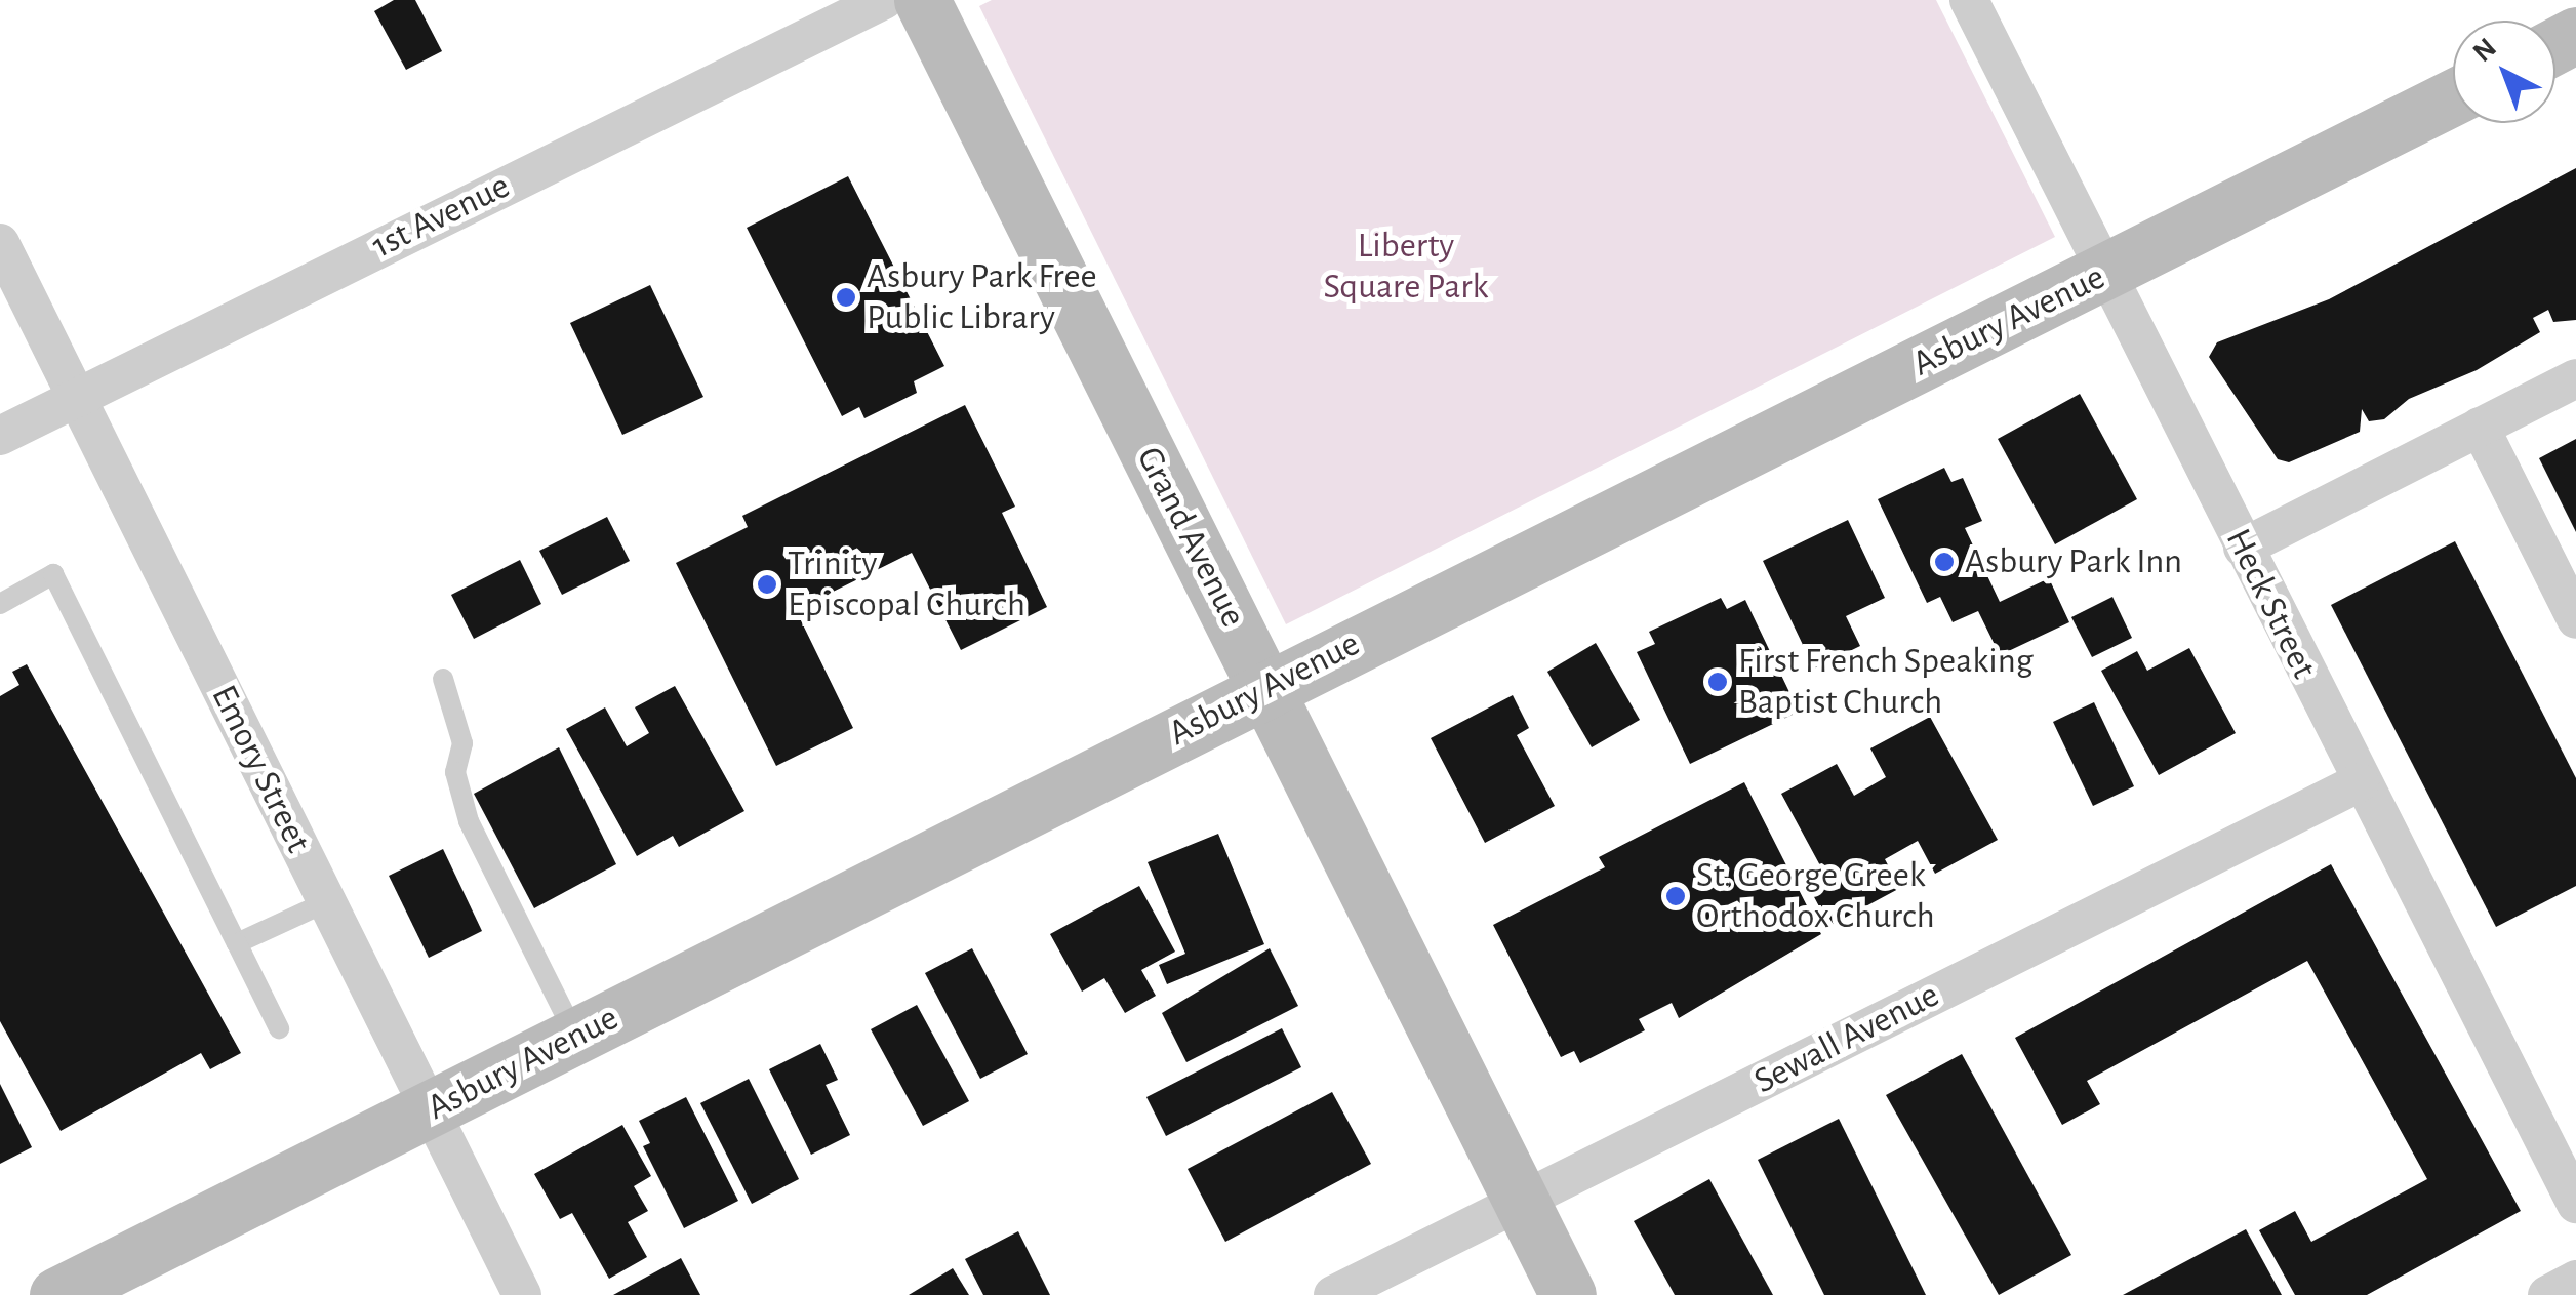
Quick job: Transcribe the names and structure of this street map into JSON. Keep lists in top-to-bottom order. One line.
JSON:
{"streets":{"street":["1st Avenue","Asbury Avenue","Grand Avenue","Heck Street","Emory Street","Sewall Avenue"]},"crossings":[["1st Avenue","Emory Street"],["Asbury Avenue","Grand Avenue"],["Asbury Avenue","Heck Street"],["Asbury Avenue","Emory Street"],["Grand Avenue","Sewall Avenue"],["Heck Street","Sewall Avenue"]],"parks":["Liberty Square Park"],"places":["Asbury Park Free Public Library","Asbury Park Inn","Trinity Episcopal Church","First French Speaking Baptist Church","St. George Greek Orthodox Church"],"north":"top left"}
